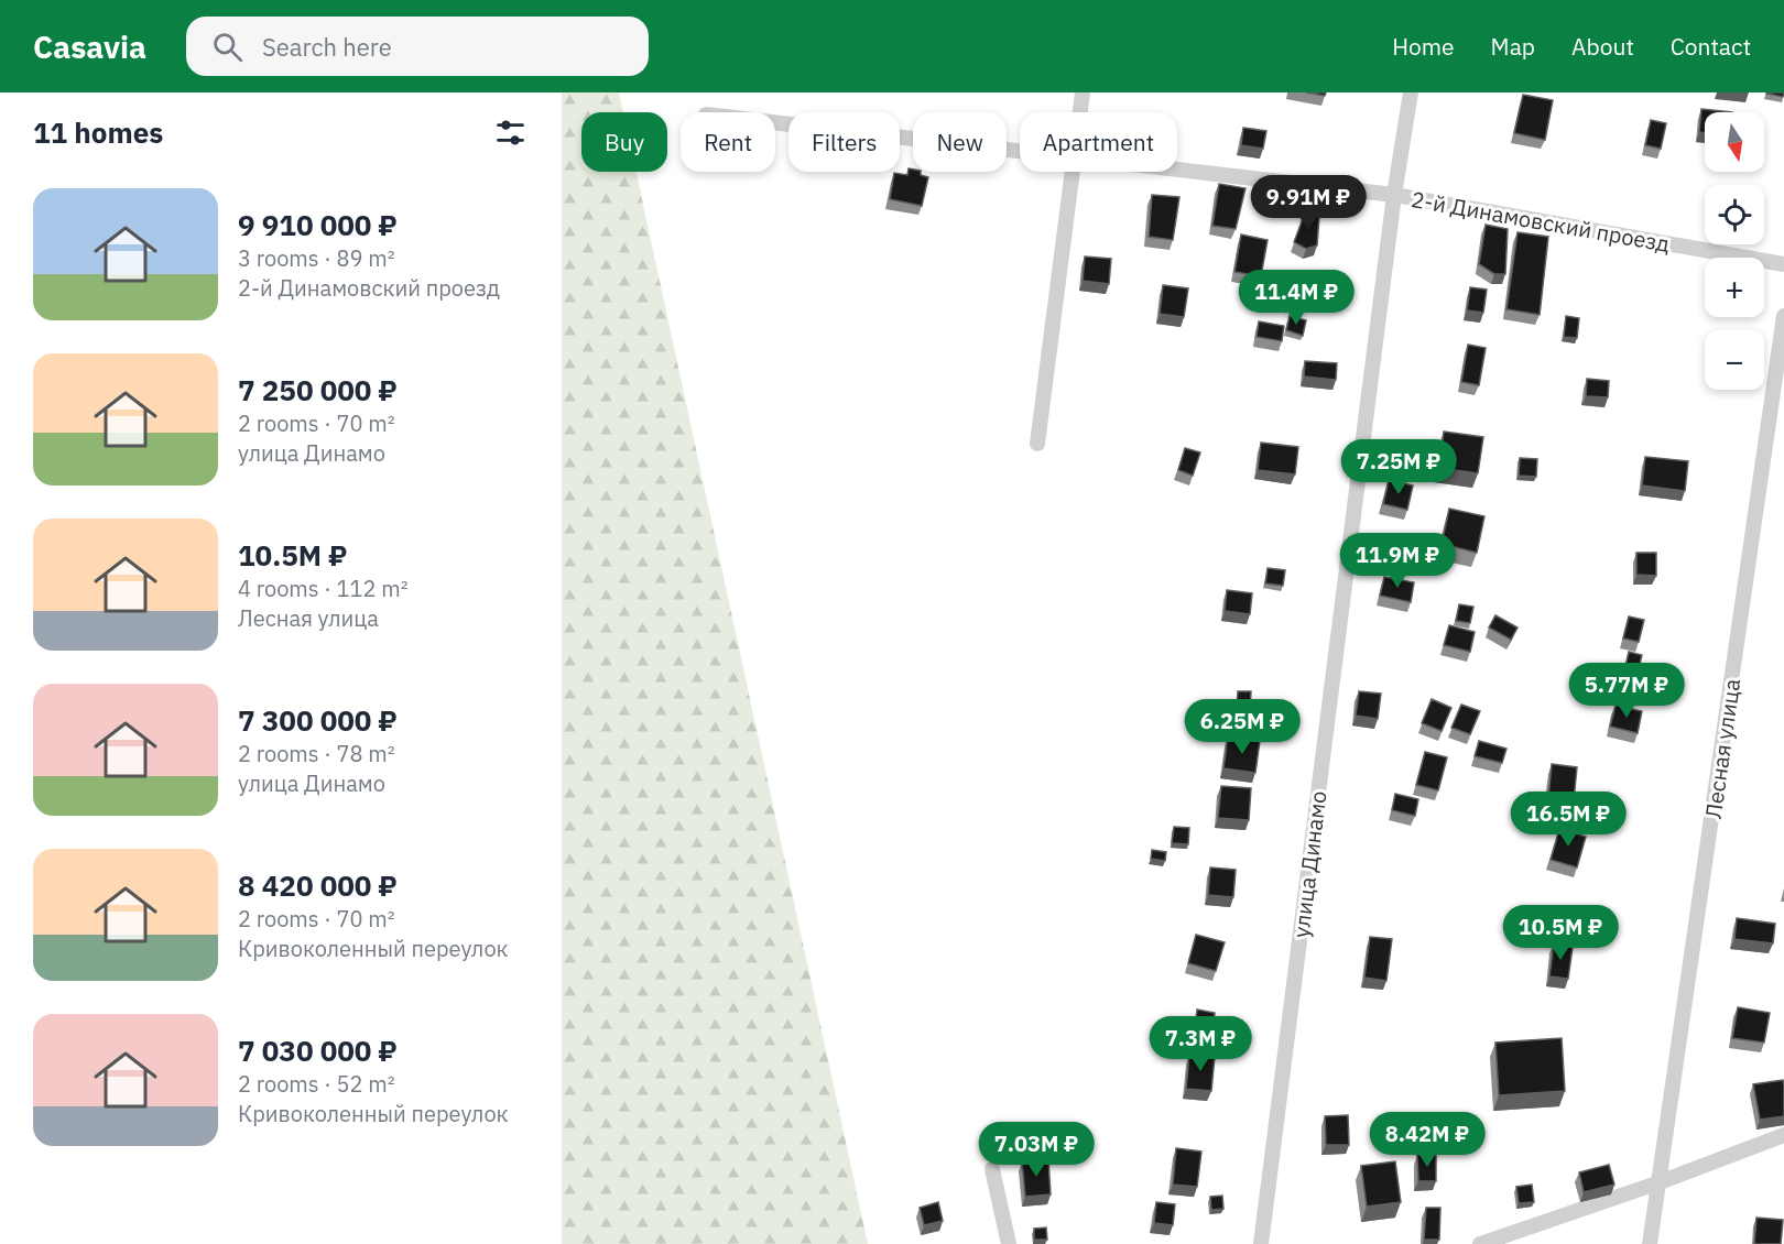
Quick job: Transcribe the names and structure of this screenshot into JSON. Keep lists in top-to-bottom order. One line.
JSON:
{"streets":{"street":["2-й Динамовский проезд","Лесная улица","улица Динамо"]},"crossings":[["2-й Динамовский проезд","улица Динамо"]],"north":"bottom","page":{"header":"Casavia","search":"Search here","nav":["Home","Map","About","Contact"],"heading":"11 homes","map_buttons":["+","−"],"chip":["Buy","Rent","Filters","New","Apartment"],"list":[{"name":"9 910 000 ₽","note":"3 rooms · 89 m² · 2-й Динамовский проезд"},{"name":"7 250 000 ₽","note":"2 rooms · 70 m² · улица Динамо"},{"name":"10.5M ₽","note":"4 rooms · 112 m² · Лесная улица"},{"name":"7 300 000 ₽","note":"2 rooms · 78 m² · улица Динамо"},{"name":"8 420 000 ₽","note":"2 rooms · 70 m² · Кривоколенный переулок"},{"name":"7 030 000 ₽","note":"2 rooms · 52 m² · Кривоколенный переулок"}],"price":["9.91M ₽","11.4M ₽","7.25M ₽","11.9M ₽","5.77M ₽","6.25M ₽","16.5M ₽","10.5M ₽","7.3M ₽","8.42M ₽","7.03M ₽"]}}
